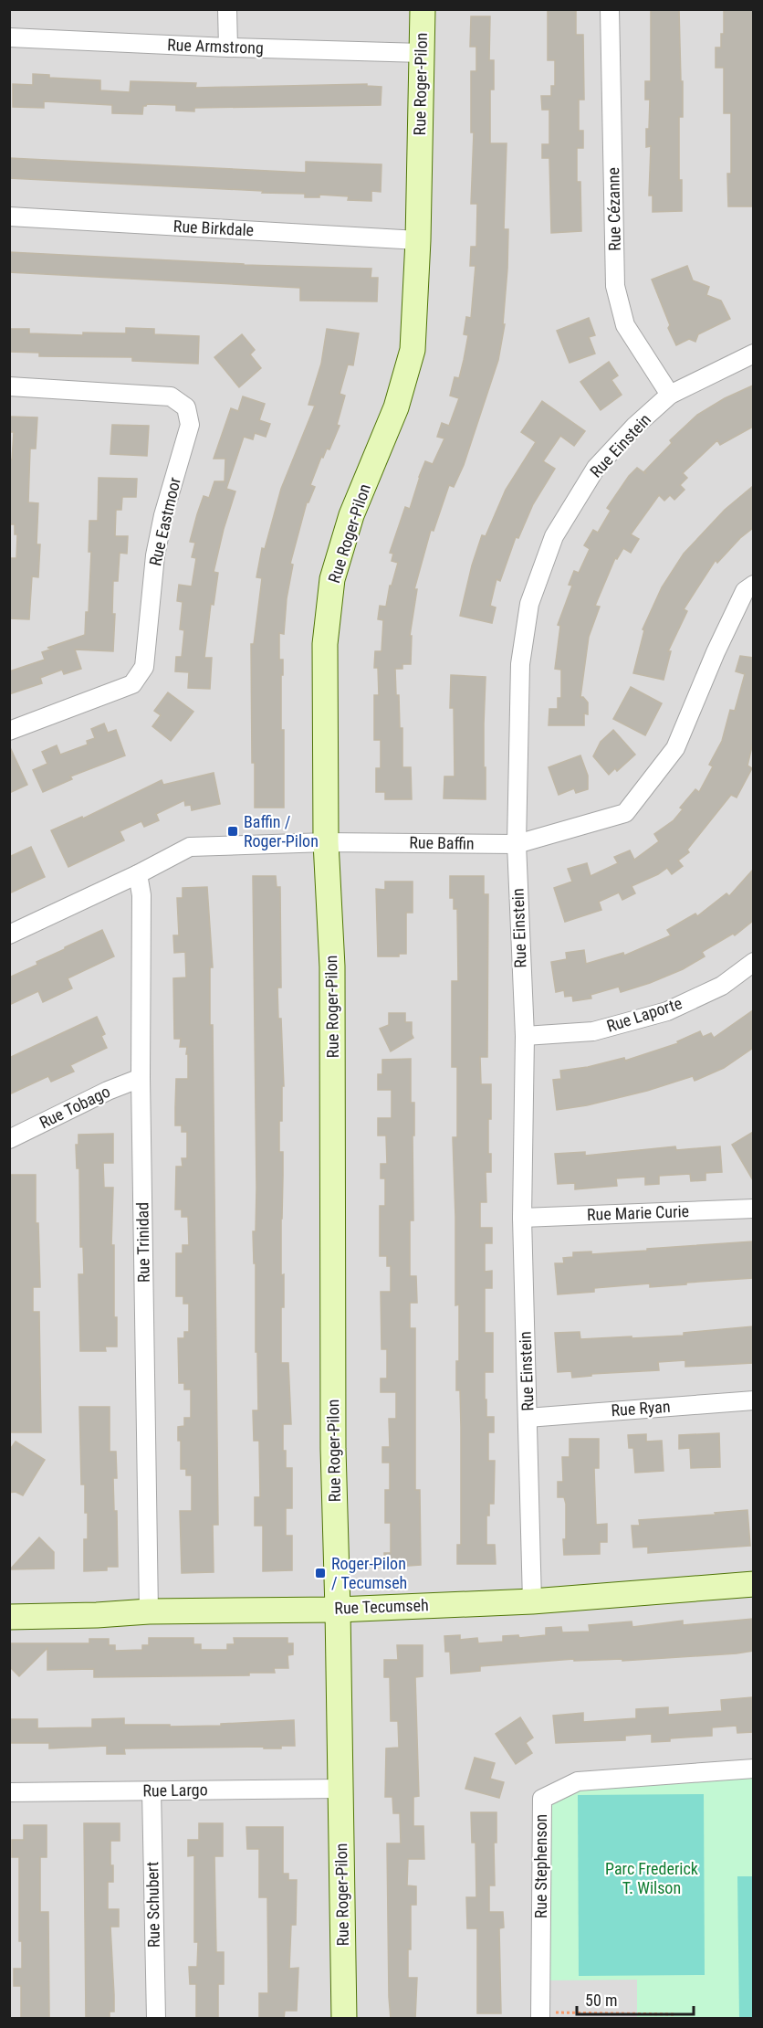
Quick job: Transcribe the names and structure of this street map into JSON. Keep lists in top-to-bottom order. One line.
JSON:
{"streets":{"street":["Rue Armstrong","Rue Roger-Pilon","Rue Cézanne","Rue Birkdale","Rue Einstein","Rue Eastmoor","Rue Baffin","Rue Laporte","Rue Tobago","Rue Marie Curie","Rue Trinidad","Rue Ryan","Rue Tecumseh","Rue Largo","Rue Stephenson","Rue Schubert"]},"crossings":[["Rue Armstrong","Rue Roger-Pilon"],["Rue Roger-Pilon","Rue Birkdale"],["Rue Roger-Pilon","Rue Baffin"],["Rue Roger-Pilon","Rue Tecumseh"],["Rue Roger-Pilon","Rue Largo"],["Rue Cézanne","Rue Einstein"],["Rue Einstein","Rue Baffin"],["Rue Einstein","Rue Laporte"],["Rue Einstein","Rue Marie Curie"],["Rue Einstein","Rue Ryan"],["Rue Einstein","Rue Tecumseh"],["Rue Baffin","Rue Trinidad"],["Rue Tobago","Rue Trinidad"],["Rue Trinidad","Rue Tecumseh"],["Rue Largo","Rue Schubert"]],"parks":["Parc Frederick T. Wilson"],"places":{"transit":["Baffin / Roger-Pilon","Roger-Pilon / Tecumseh"]},"scale_bar":"50 m"}
